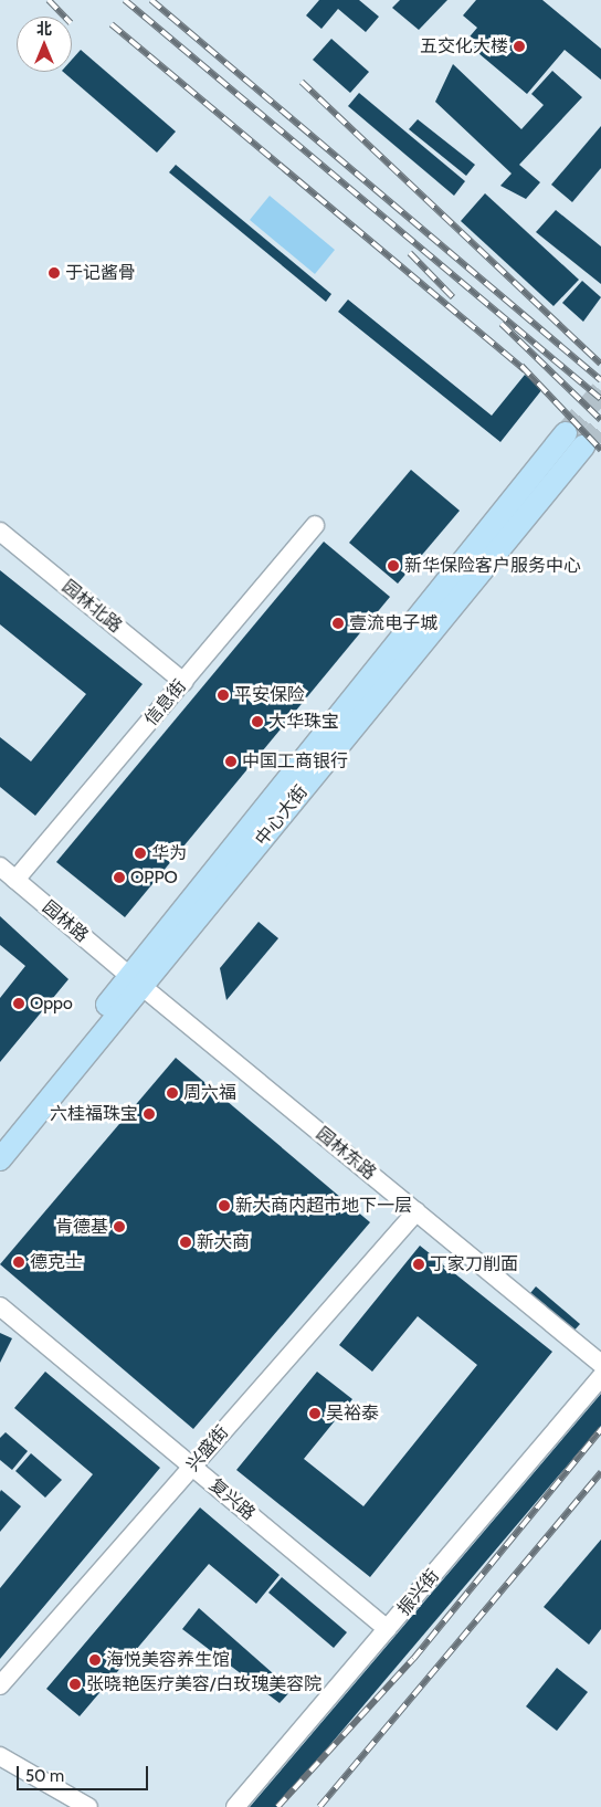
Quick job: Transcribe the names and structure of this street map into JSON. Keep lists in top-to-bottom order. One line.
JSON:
{"streets":{"main road":["中心大街"],"street":["园林北路","信息街","园林路","园林东路","兴盛街","复兴路","振兴街"]},"crossings":[["园林北路","信息街"],["信息街","园林路"],["中心大街","园林路"],["中心大街","园林东路"],["园林路","园林东路"],["园林东路","兴盛街"],["兴盛街","复兴路"],["复兴路","振兴街"]],"places":["五交化大楼","于记酱骨","新华保险客户服务中心","壹流电子城","平安保险","大华珠宝","中国工商银行","华为","OPPO","Oppo","周六福","六桂福珠宝","新大商内超市地下一层","肯德基","新大商","德克士","丁家刀削面","吴裕泰","海悦美容养生馆","张晓艳医疗美容/白玫瑰美容院"],"scale_bar":"50 m","north":"top"}
